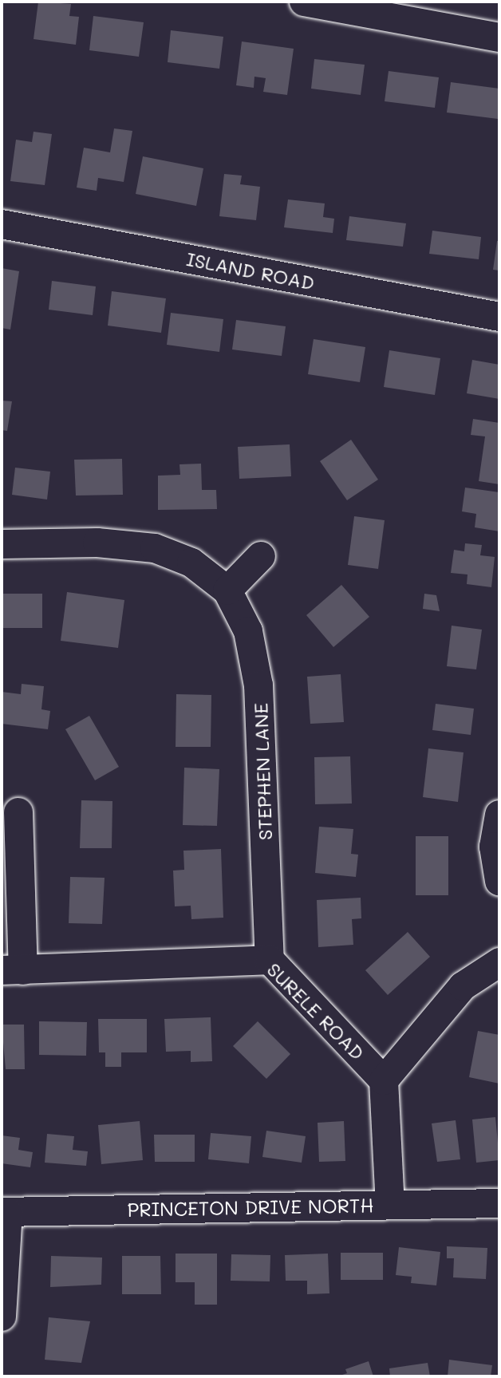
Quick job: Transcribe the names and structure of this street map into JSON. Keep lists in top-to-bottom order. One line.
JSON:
{"streets":{"street":["ISLAND ROAD","STEPHEN LANE","SURELE ROAD","PRINCETON DRIVE NORTH"]},"crossings":[["STEPHEN LANE","SURELE ROAD"]]}
